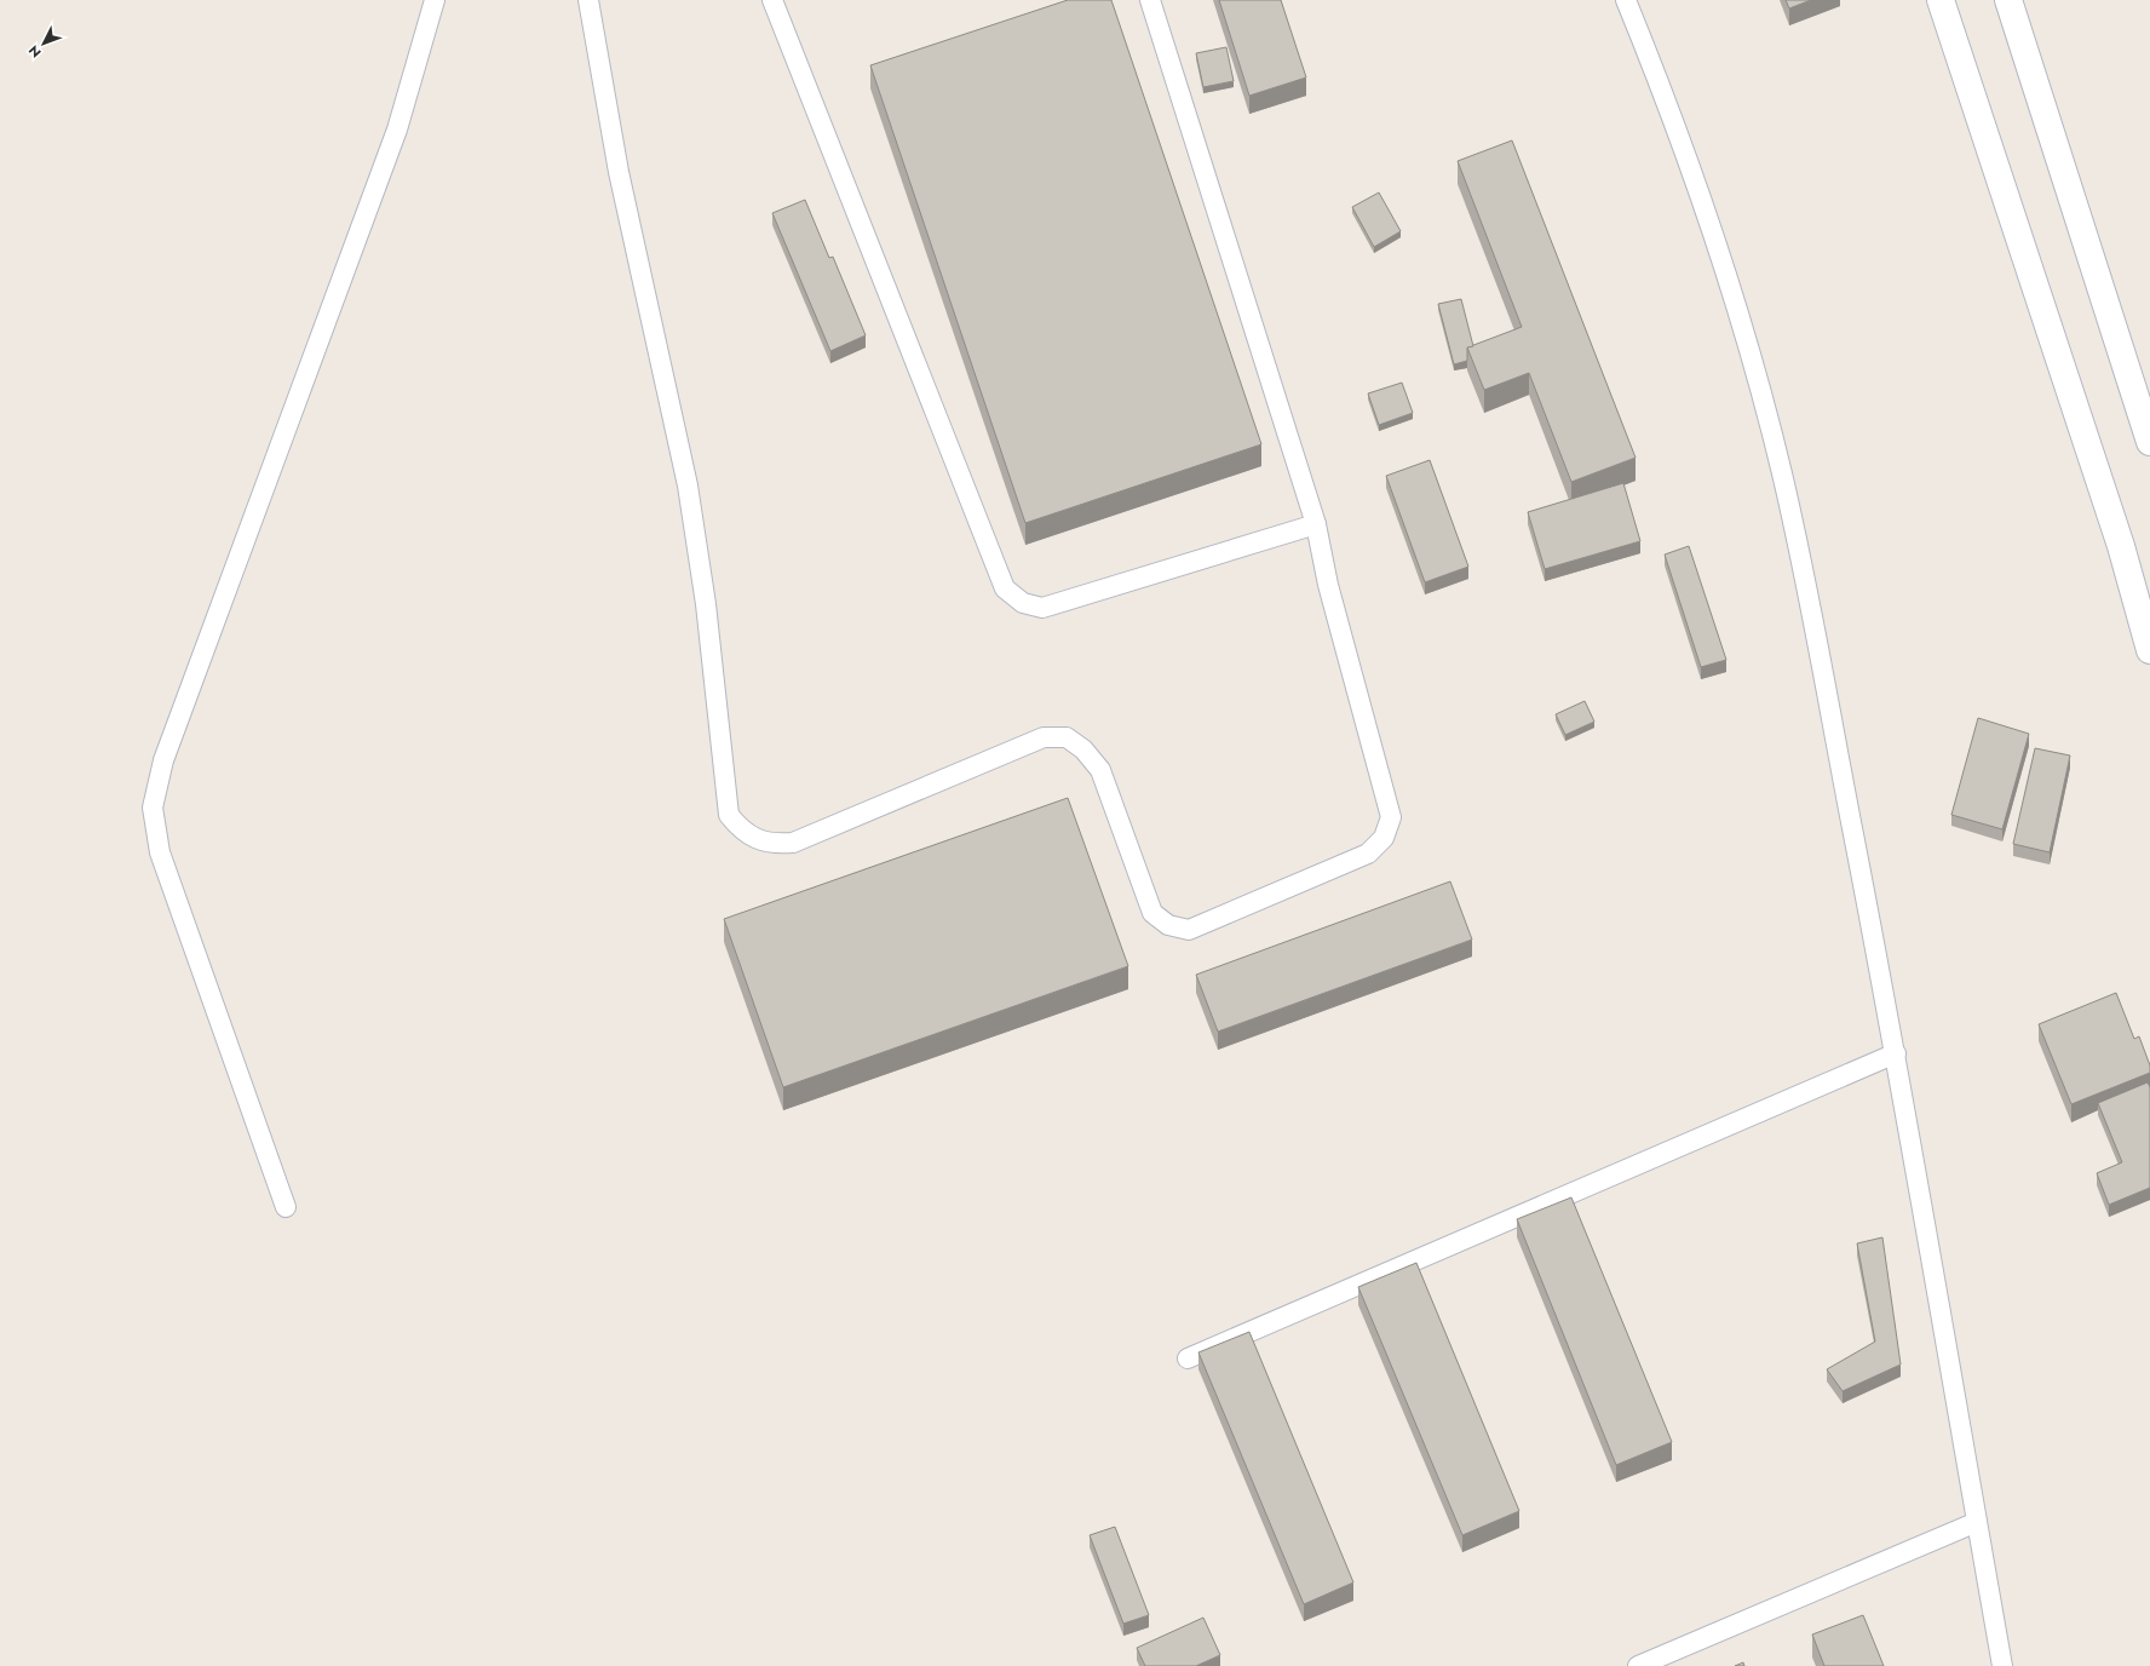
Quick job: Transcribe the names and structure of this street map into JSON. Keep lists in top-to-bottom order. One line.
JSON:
{"north":"bottom left"}
